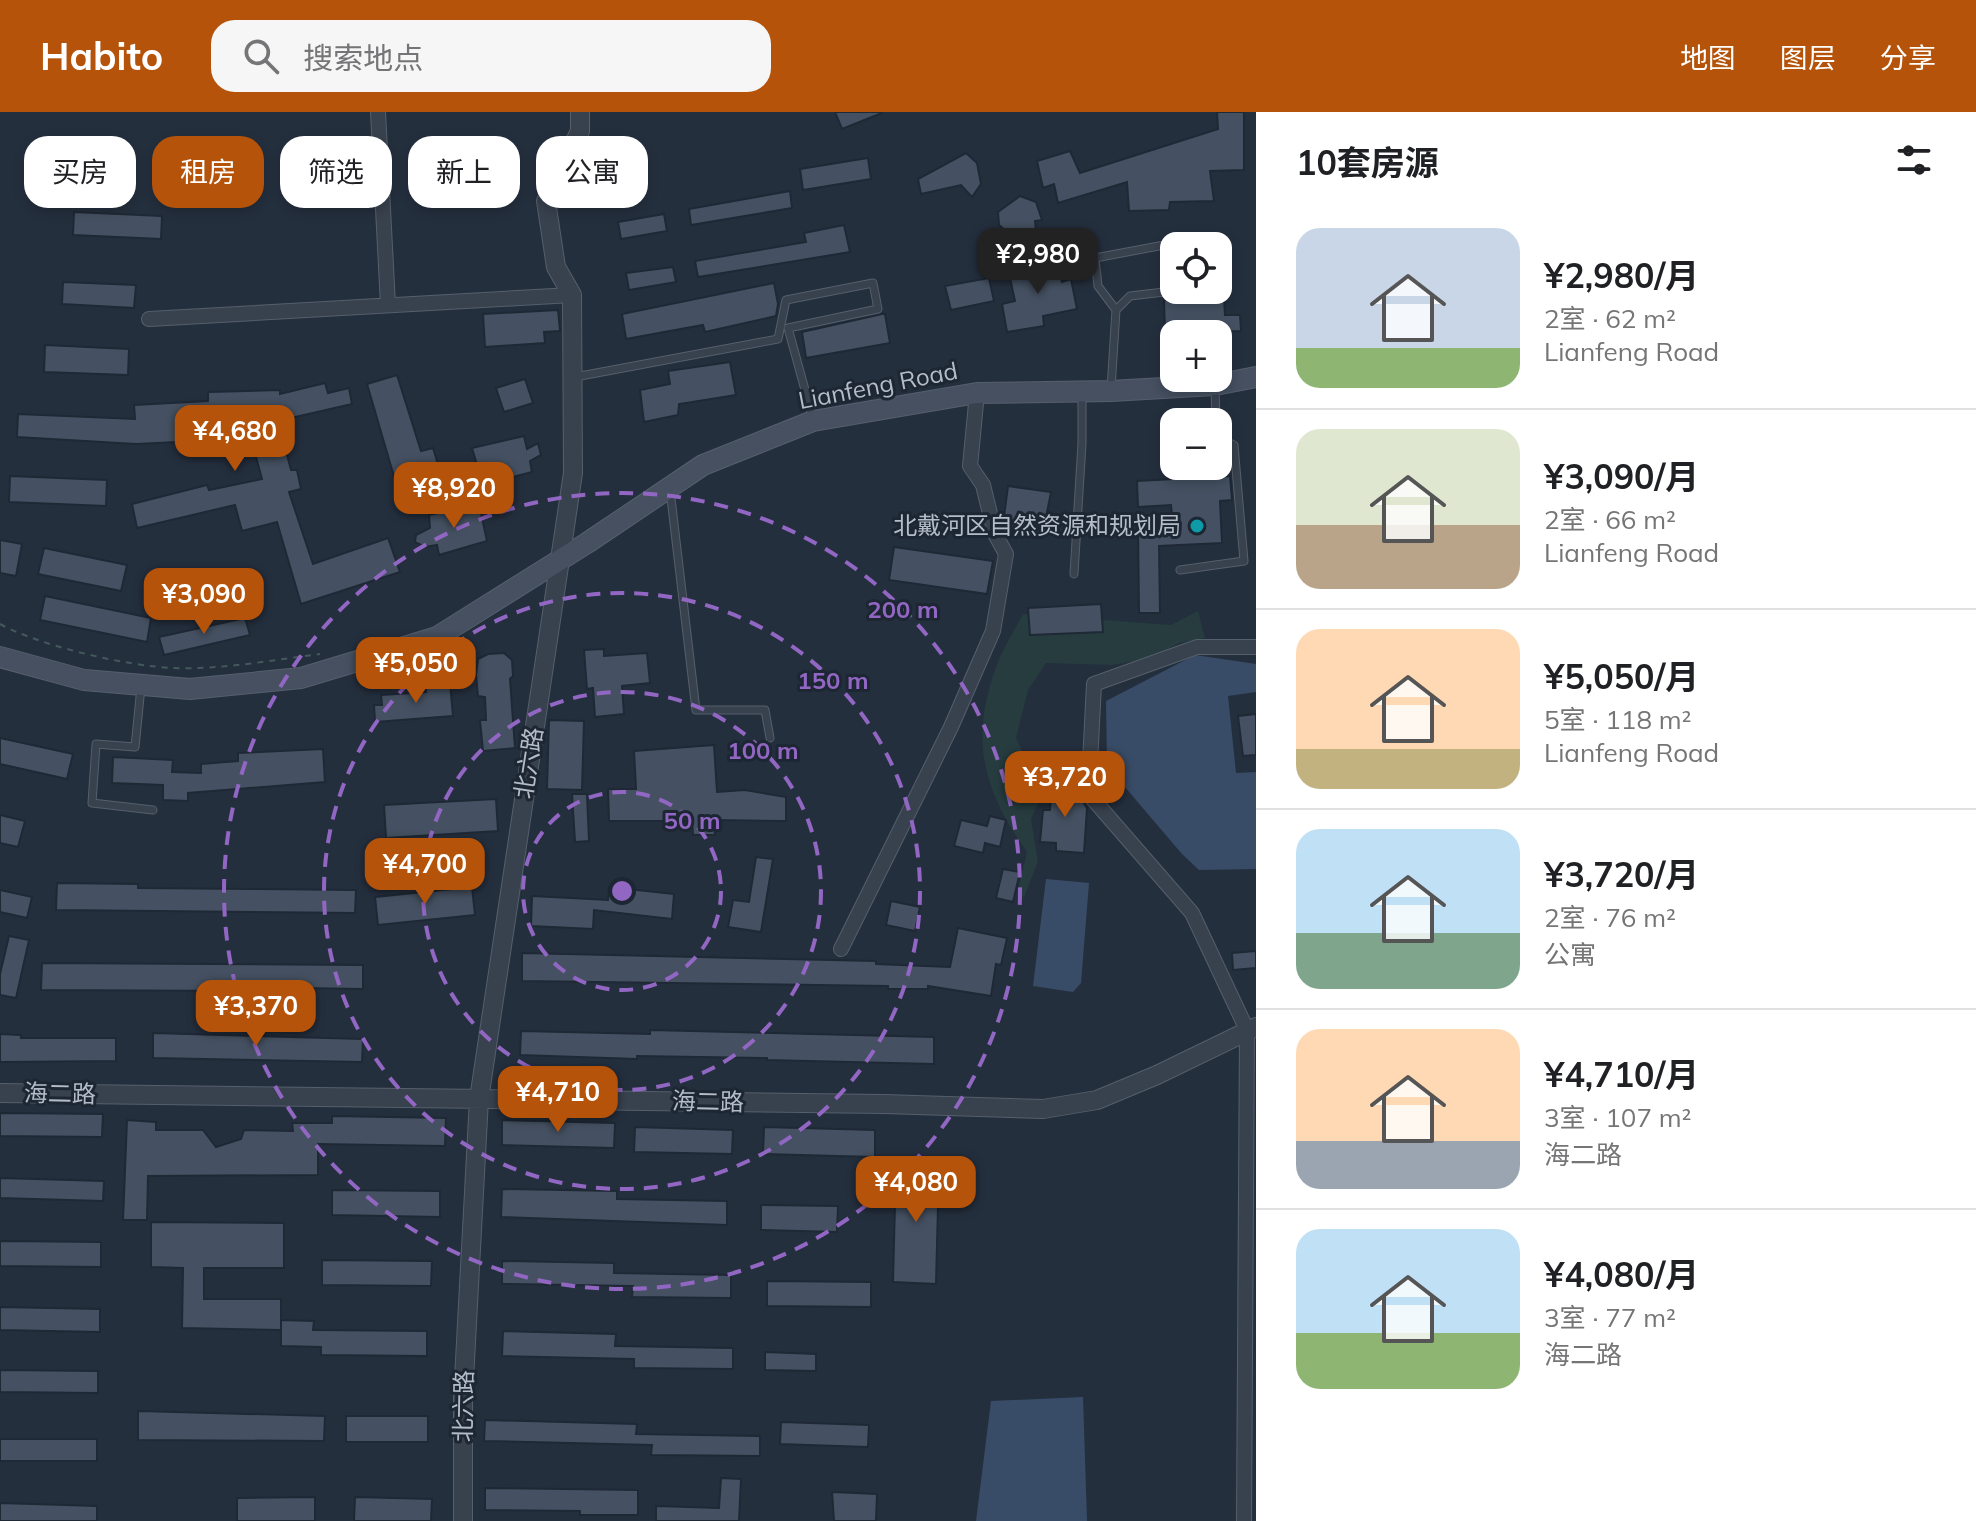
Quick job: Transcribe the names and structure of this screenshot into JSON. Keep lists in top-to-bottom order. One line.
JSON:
{"streets":{"main road":["Lianfeng Road"],"street":["北六路","海二路"]},"crossings":[["Lianfeng Road","北六路"],["北六路","海二路"]],"places":["北戴河区自然资源和规划局"],"page":{"header":"Habito","search":"搜索地点","nav":["地图","图层","分享"],"heading":"10套房源","chip":["买房","租房","筛选","新上","公寓"],"list":[{"name":"¥2,980/月","note":"2室 · 62 m² · Lianfeng Road"},{"name":"¥3,090/月","note":"2室 · 66 m² · Lianfeng Road"},{"name":"¥5,050/月","note":"5室 · 118 m² · Lianfeng Road"},{"name":"¥3,720/月","note":"2室 · 76 m² · 公寓"},{"name":"¥4,710/月","note":"3室 · 107 m² · 海二路"},{"name":"¥4,080/月","note":"3室 · 77 m² · 海二路"}],"price":["¥2,980","¥4,680","¥8,920","¥3,090","¥5,050","¥3,720","¥4,700","¥3,370","¥4,710","¥4,080"],"map_buttons":["+","−"]},"rings":["200 m","150 m","100 m","50 m"]}
